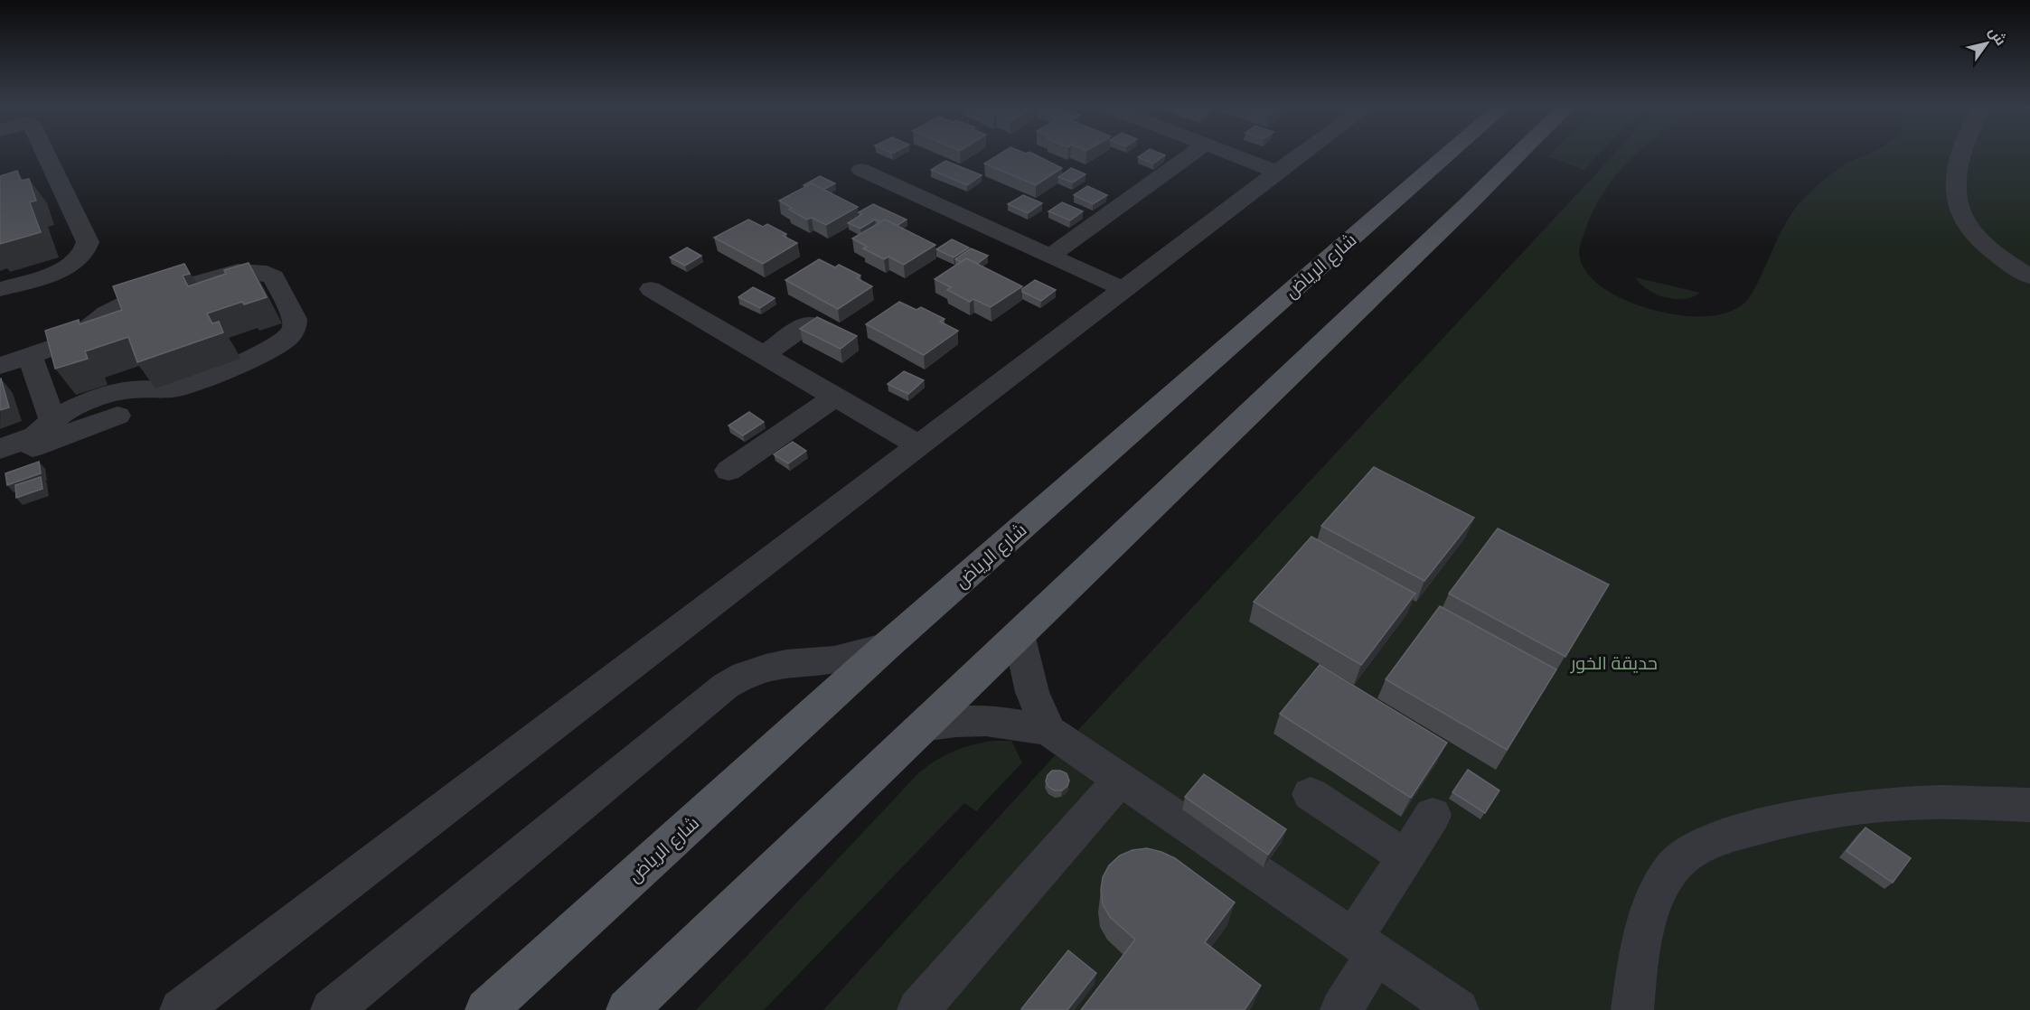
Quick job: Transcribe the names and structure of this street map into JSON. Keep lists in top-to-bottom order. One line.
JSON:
{"streets":{"main road":["شارع الرياض"]},"parks":["حديقة الخور"],"north":"top right"}
